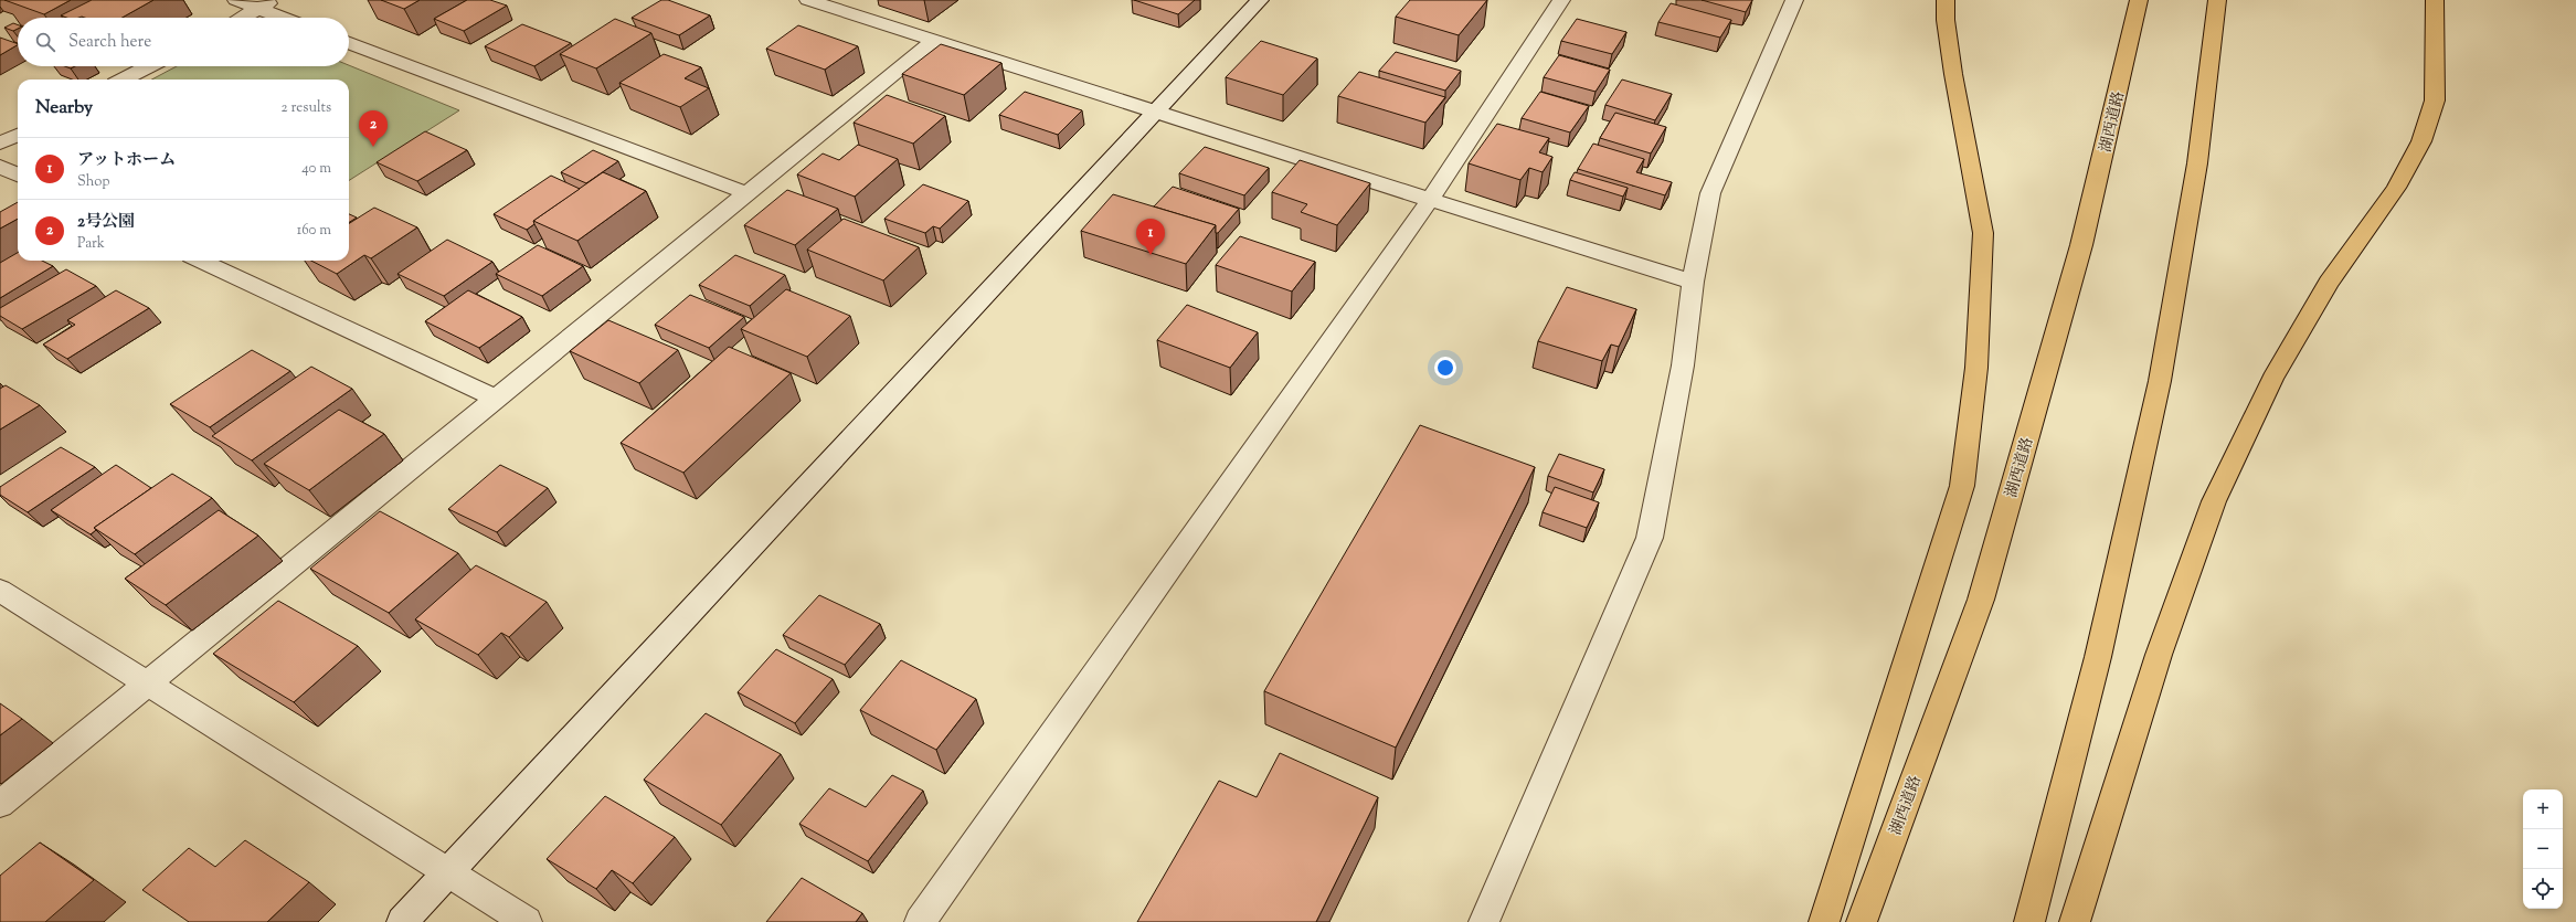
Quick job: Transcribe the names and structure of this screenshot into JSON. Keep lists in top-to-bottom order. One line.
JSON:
{"streets":{"highway":["湖西道路"]},"page":{"search":"Search here","heading":["Nearby","2 results"],"pins":["2","1"],"list":[{"mark":"1","name":"アットホーム","note":"Shop","value":"40 m"},{"mark":"2","name":"2号公園","note":"Park","value":"160 m"}],"map_buttons":["+","−"]}}
